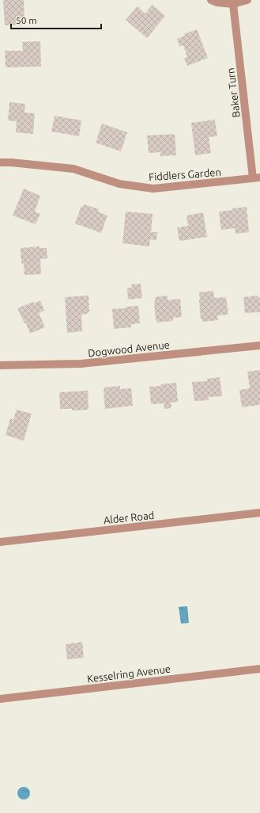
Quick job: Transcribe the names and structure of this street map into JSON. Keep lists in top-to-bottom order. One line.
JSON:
{"streets":{"street":["Baker Turn","Fiddlers Garden","Dogwood Avenue","Alder Road","Kesselring Avenue"]},"crossings":[["Baker Turn","Fiddlers Garden"]],"scale_bar":"50 m"}
